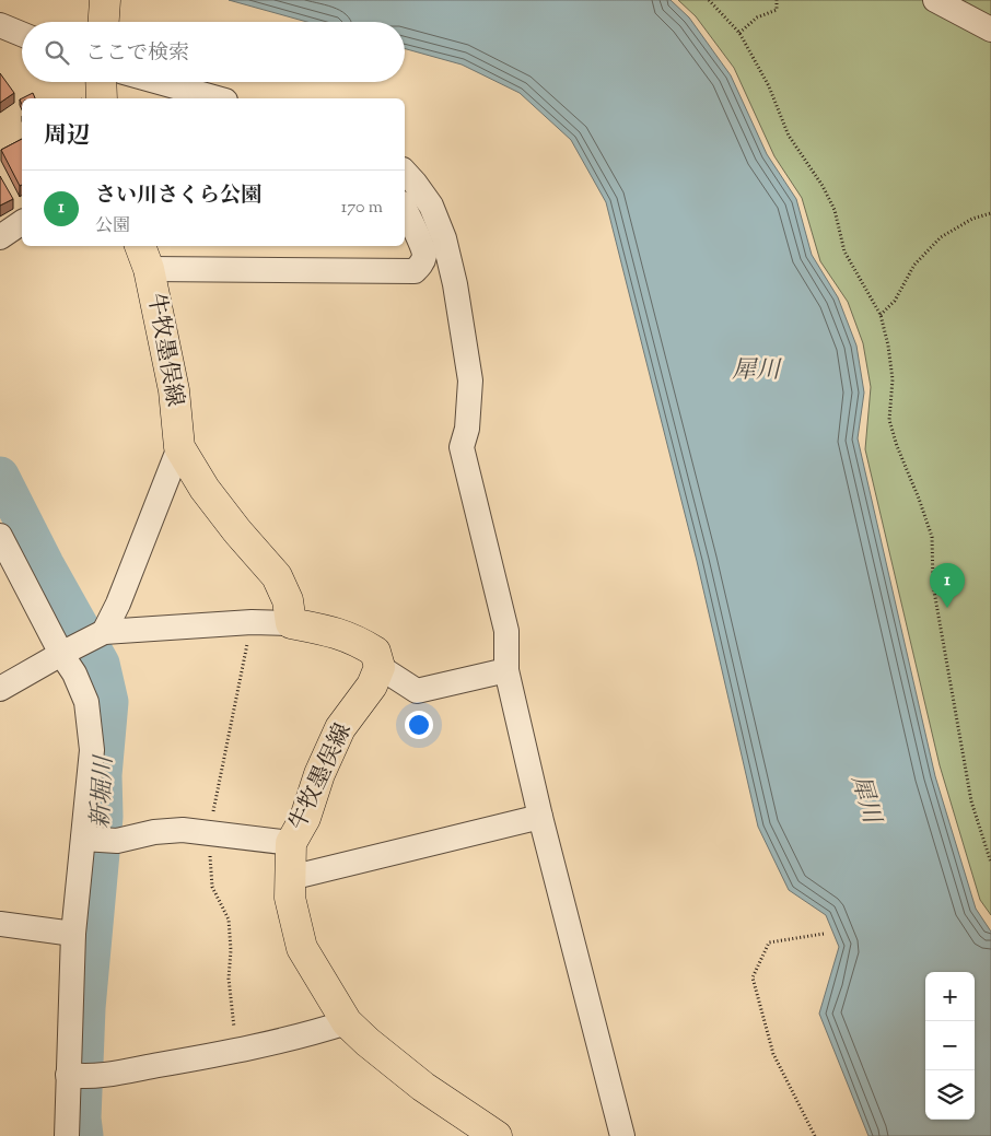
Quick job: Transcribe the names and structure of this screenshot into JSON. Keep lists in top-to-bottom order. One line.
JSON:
{"streets":{"main road":["牛牧墨俣線"]},"water":["犀川","新堀川"],"page":{"search":"ここで検索","heading":"周辺","list":[{"mark":"1","name":"さい川さくら公園","note":"公園","value":"170 m"}],"pins":"1","map_buttons":["+","−"]}}
